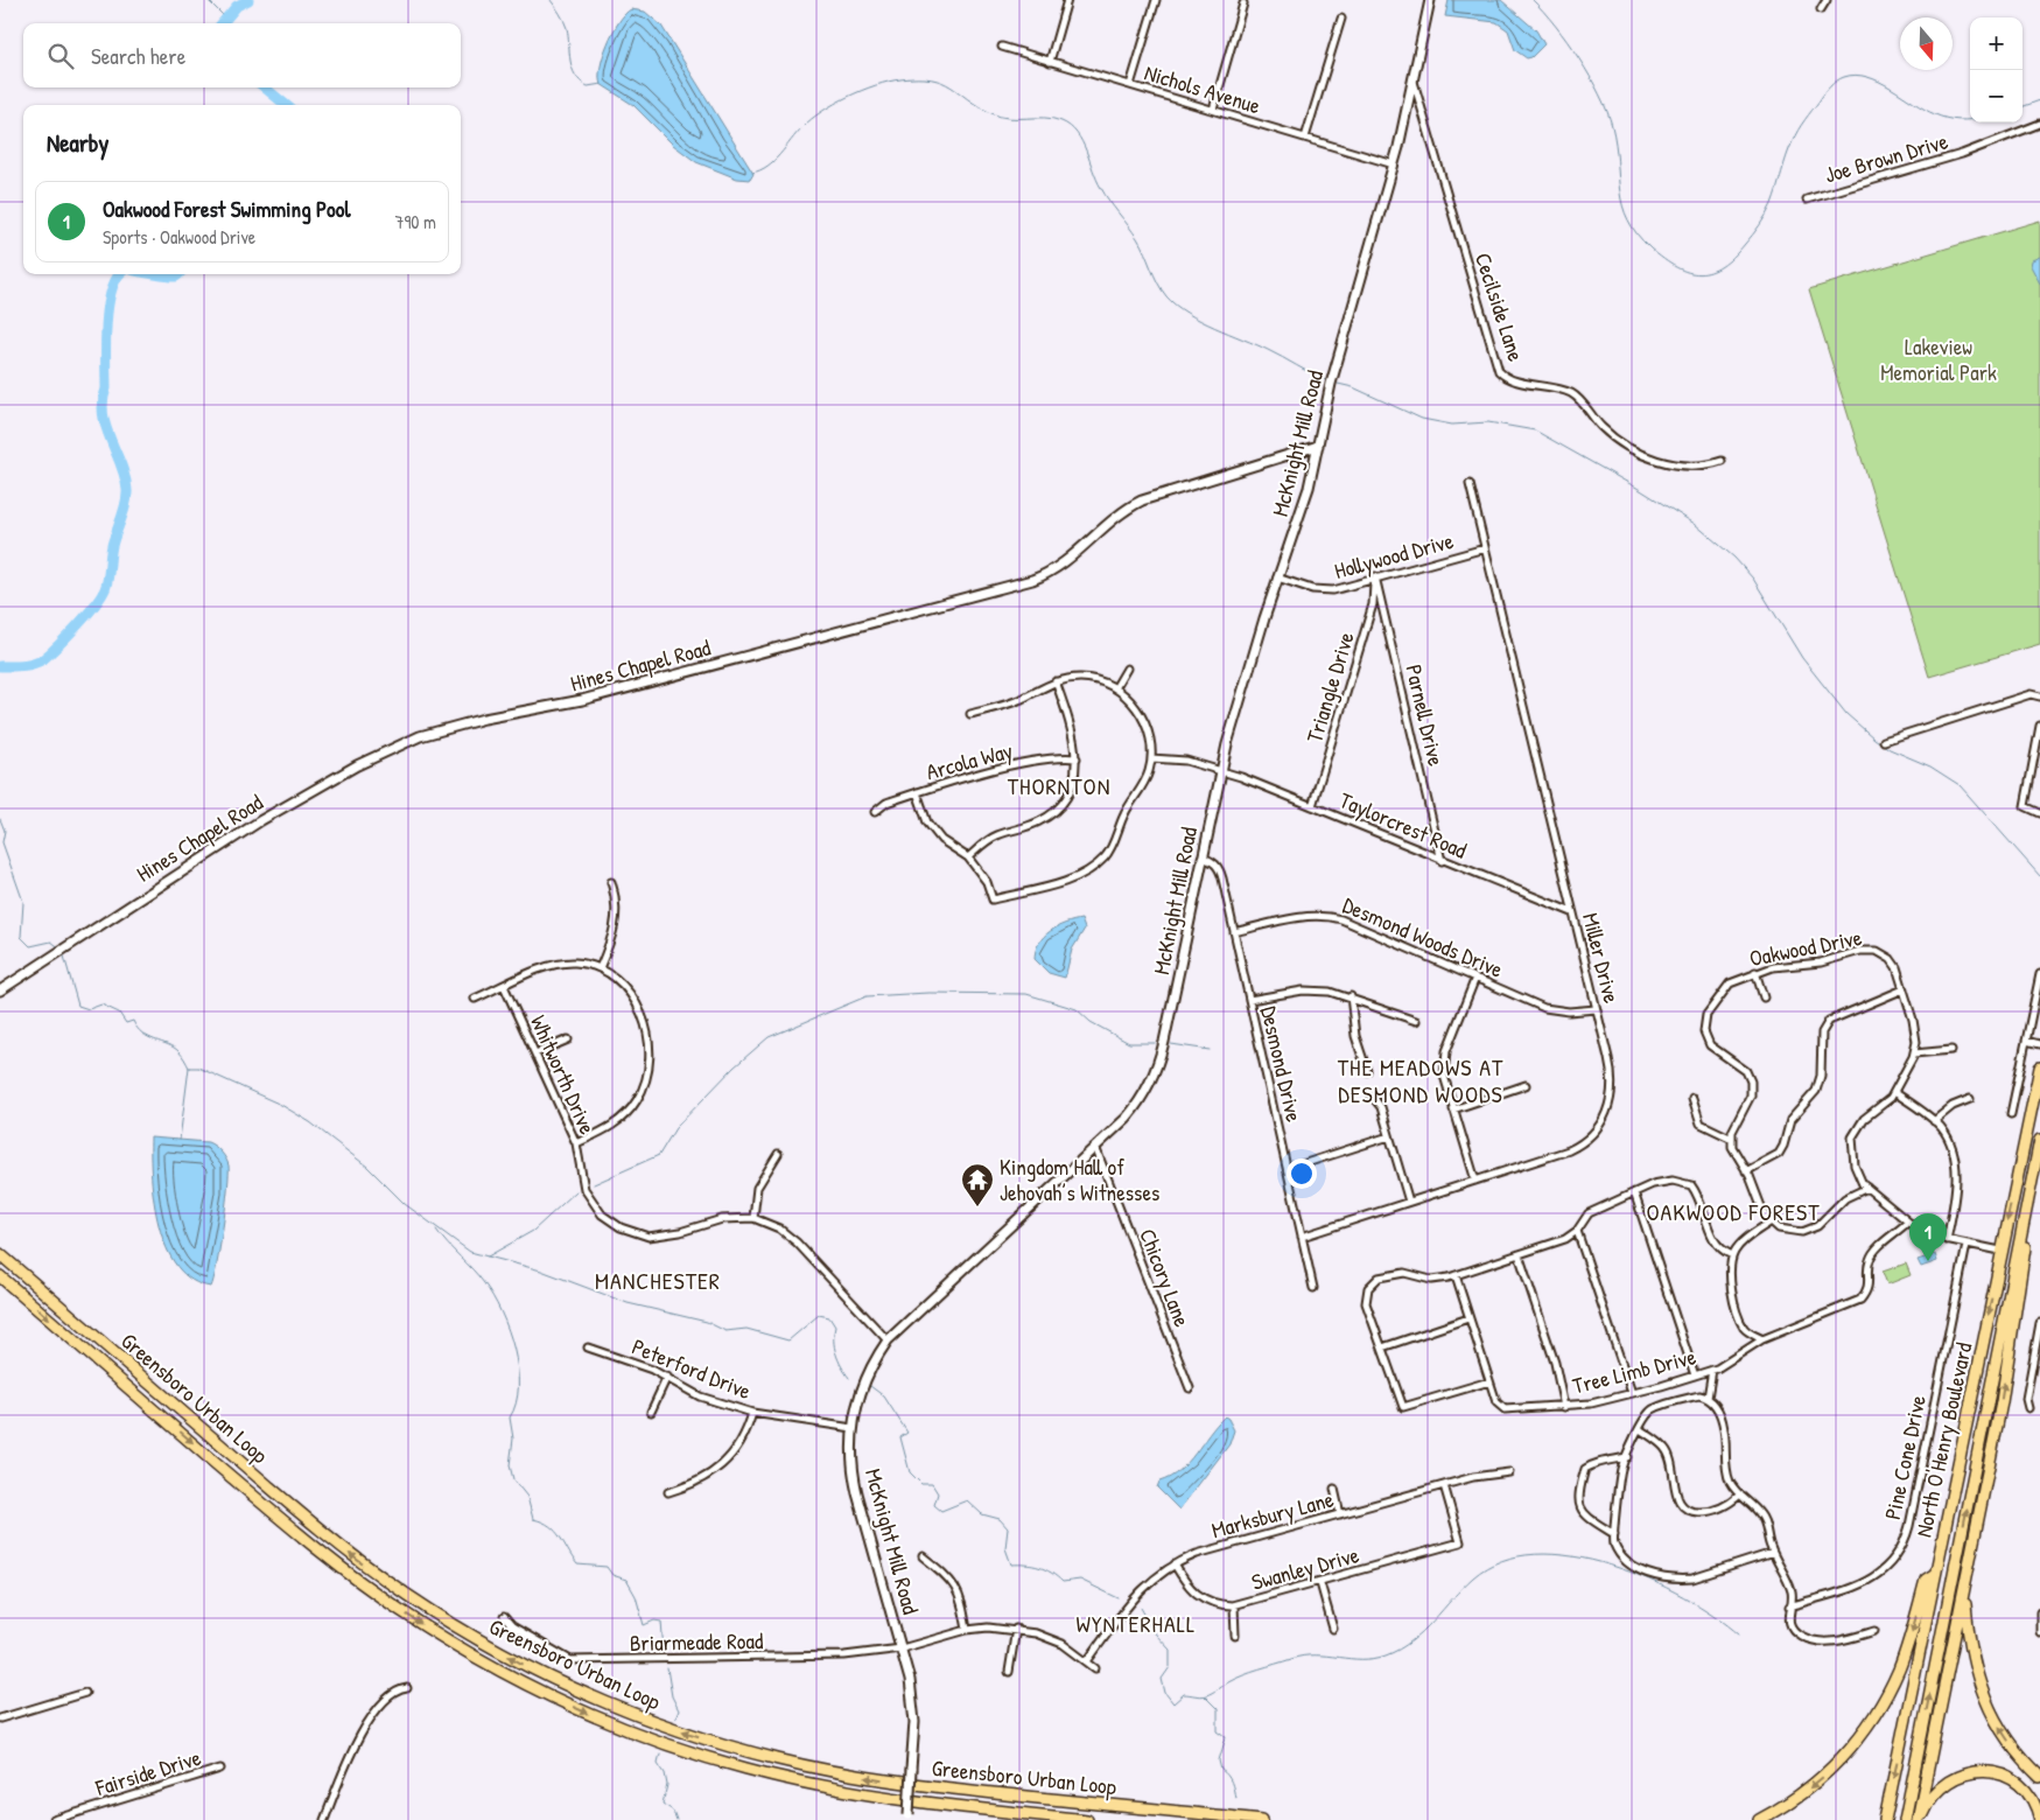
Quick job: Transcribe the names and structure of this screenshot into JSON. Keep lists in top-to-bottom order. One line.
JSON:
{"streets":{"highway":["Greensboro Urban Loop","North O'Henry Boulevard"],"street":["Nichols Avenue","Joe Brown Drive","Cecilside Lane","McKnight Mill Road","Hollywood Drive","Hines Chapel Road","Triangle Drive","Parnell Drive","Arcola Way","Taylorcrest Road","Desmond Woods Drive","Oakwood Drive","Miller Drive","Desmond Drive","Whitworth Drive","Chicory Lane","Peterford Drive","Tree Limb Drive","Pine Cone Drive","Marksbury Lane","Swanley Drive","Briarmeade Road","Fairside Drive"]},"crossings":[["Nichols Avenue","McKnight Mill Road"],["Cecilside Lane","McKnight Mill Road"],["McKnight Mill Road","Hollywood Drive"],["McKnight Mill Road","Hines Chapel Road"],["McKnight Mill Road","Taylorcrest Road"],["McKnight Mill Road","Desmond Drive"],["McKnight Mill Road","Whitworth Drive"],["McKnight Mill Road","Chicory Lane"],["McKnight Mill Road","Peterford Drive"],["McKnight Mill Road","Briarmeade Road"],["Hollywood Drive","Triangle Drive"],["Hollywood Drive","Parnell Drive"],["Hollywood Drive","Miller Drive"],["Triangle Drive","Parnell Drive"],["Triangle Drive","Taylorcrest Road"],["Parnell Drive","Taylorcrest Road"],["Taylorcrest Road","Miller Drive"],["Desmond Woods Drive","Miller Drive"],["Desmond Woods Drive","Desmond Drive"],["Oakwood Drive","Tree Limb Drive"],["Oakwood Drive","North O'Henry Boulevard"],["Oakwood Drive","Pine Cone Drive"],["Miller Drive","Desmond Drive"],["Marksbury Lane","Swanley Drive"],["Marksbury Lane","Briarmeade Road"]],"districts":["THORNTON","THE MEADOWS AT DESMOND WOODS","OAKWOOD FOREST","MANCHESTER","WYNTERHALL"],"parks":["Lakeview Memorial Park"],"places":{"temple":["Kingdom Hall of Jehovah’s Witnesses"]},"north":"bottom","page":{"map_buttons":["+","−"],"search":"Search here","heading":"Nearby","list":[{"mark":"1","name":"Oakwood Forest Swimming Pool","note":"Sports · Oakwood Drive","value":"790 m"}],"pins":"1"}}
